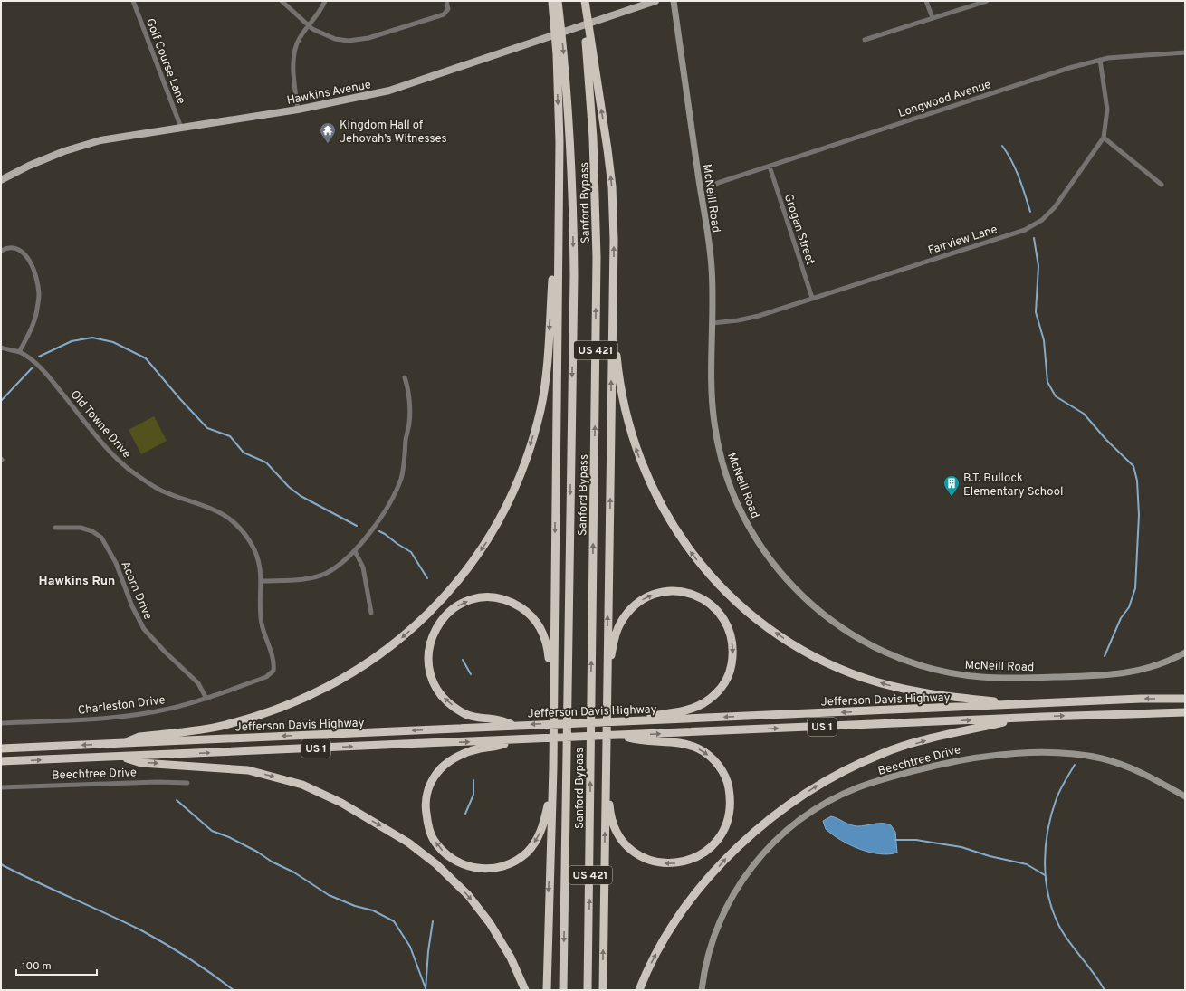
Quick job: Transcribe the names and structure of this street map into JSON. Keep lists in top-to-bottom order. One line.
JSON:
{"streets":{"highway":["Sanford Bypass","US 421","Jefferson Davis Highway","US 1"],"main road":["Hawkins Avenue"],"street":["Golf Course Lane","Longwood Avenue","McNeill Road","Grogan Street","Fairview Lane","Old Towne Drive","Acorn Drive","Charleston Drive","Beechtree Drive"]},"crossings":[["Golf Course Lane","Hawkins Avenue"],["Longwood Avenue","Grogan Street"],["Longwood Avenue","Fairview Lane"],["McNeill Road","Fairview Lane"],["Grogan Street","Fairview Lane"],["Old Towne Drive","Charleston Drive"],["Acorn Drive","Charleston Drive"]],"districts":["Hawkins Run"],"places":{"temple":["Kingdom Hall of Jehovah’s Witnesses"],"building":["B.T. Bullock Elementary School"]},"scale_bar":"100 m"}
